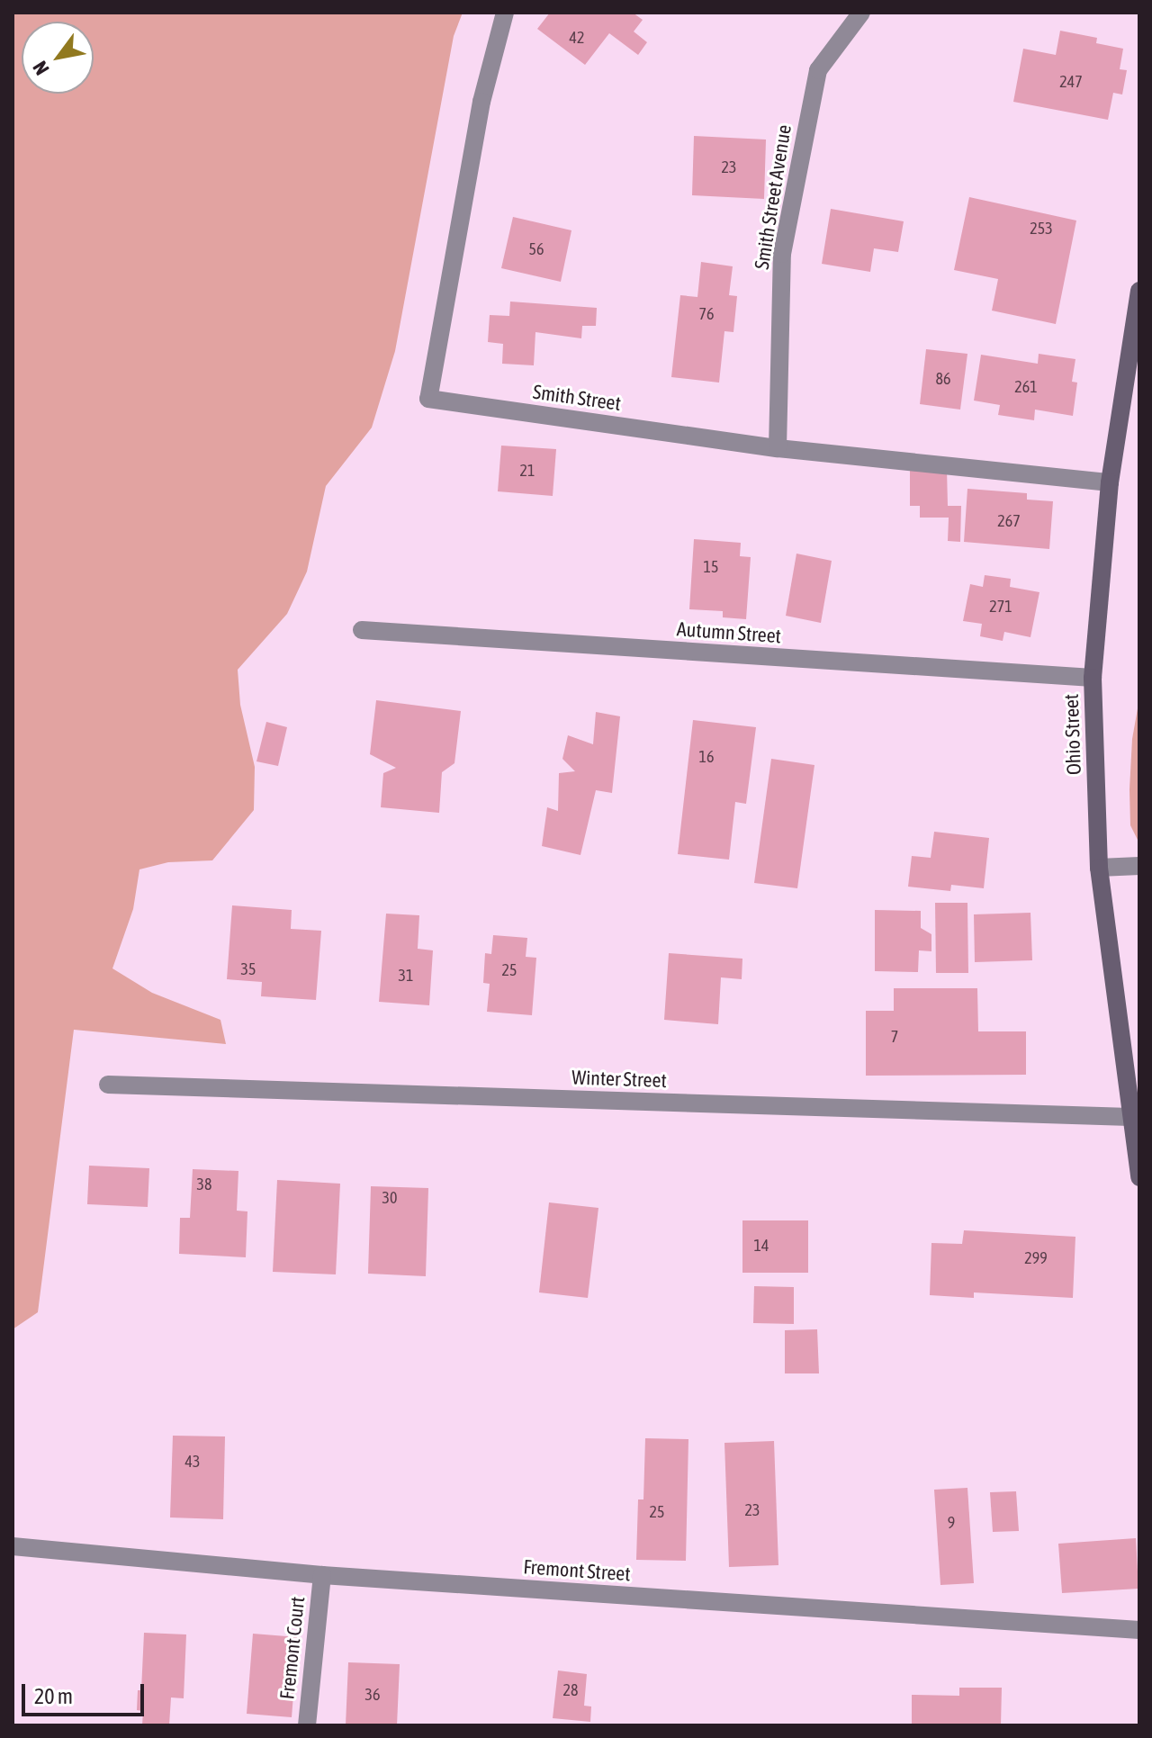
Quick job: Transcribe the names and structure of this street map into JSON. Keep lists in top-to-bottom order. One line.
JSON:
{"streets":{"street":["Smith Street Avenue","Smith Street","Autumn Street","Ohio Street","Winter Street","Fremont Street","Fremont Court"]},"crossings":[["Smith Street Avenue","Smith Street"],["Smith Street","Ohio Street"],["Autumn Street","Ohio Street"],["Ohio Street","Winter Street"],["Fremont Street","Fremont Court"]],"house_numbers":["42","247","23","253","56","76","86","261","21","267","15","271","16","35","25","31","7","38","30","14","299","43","23","25","9","28","36"],"scale_bar":"20 m","north":"bottom left"}
